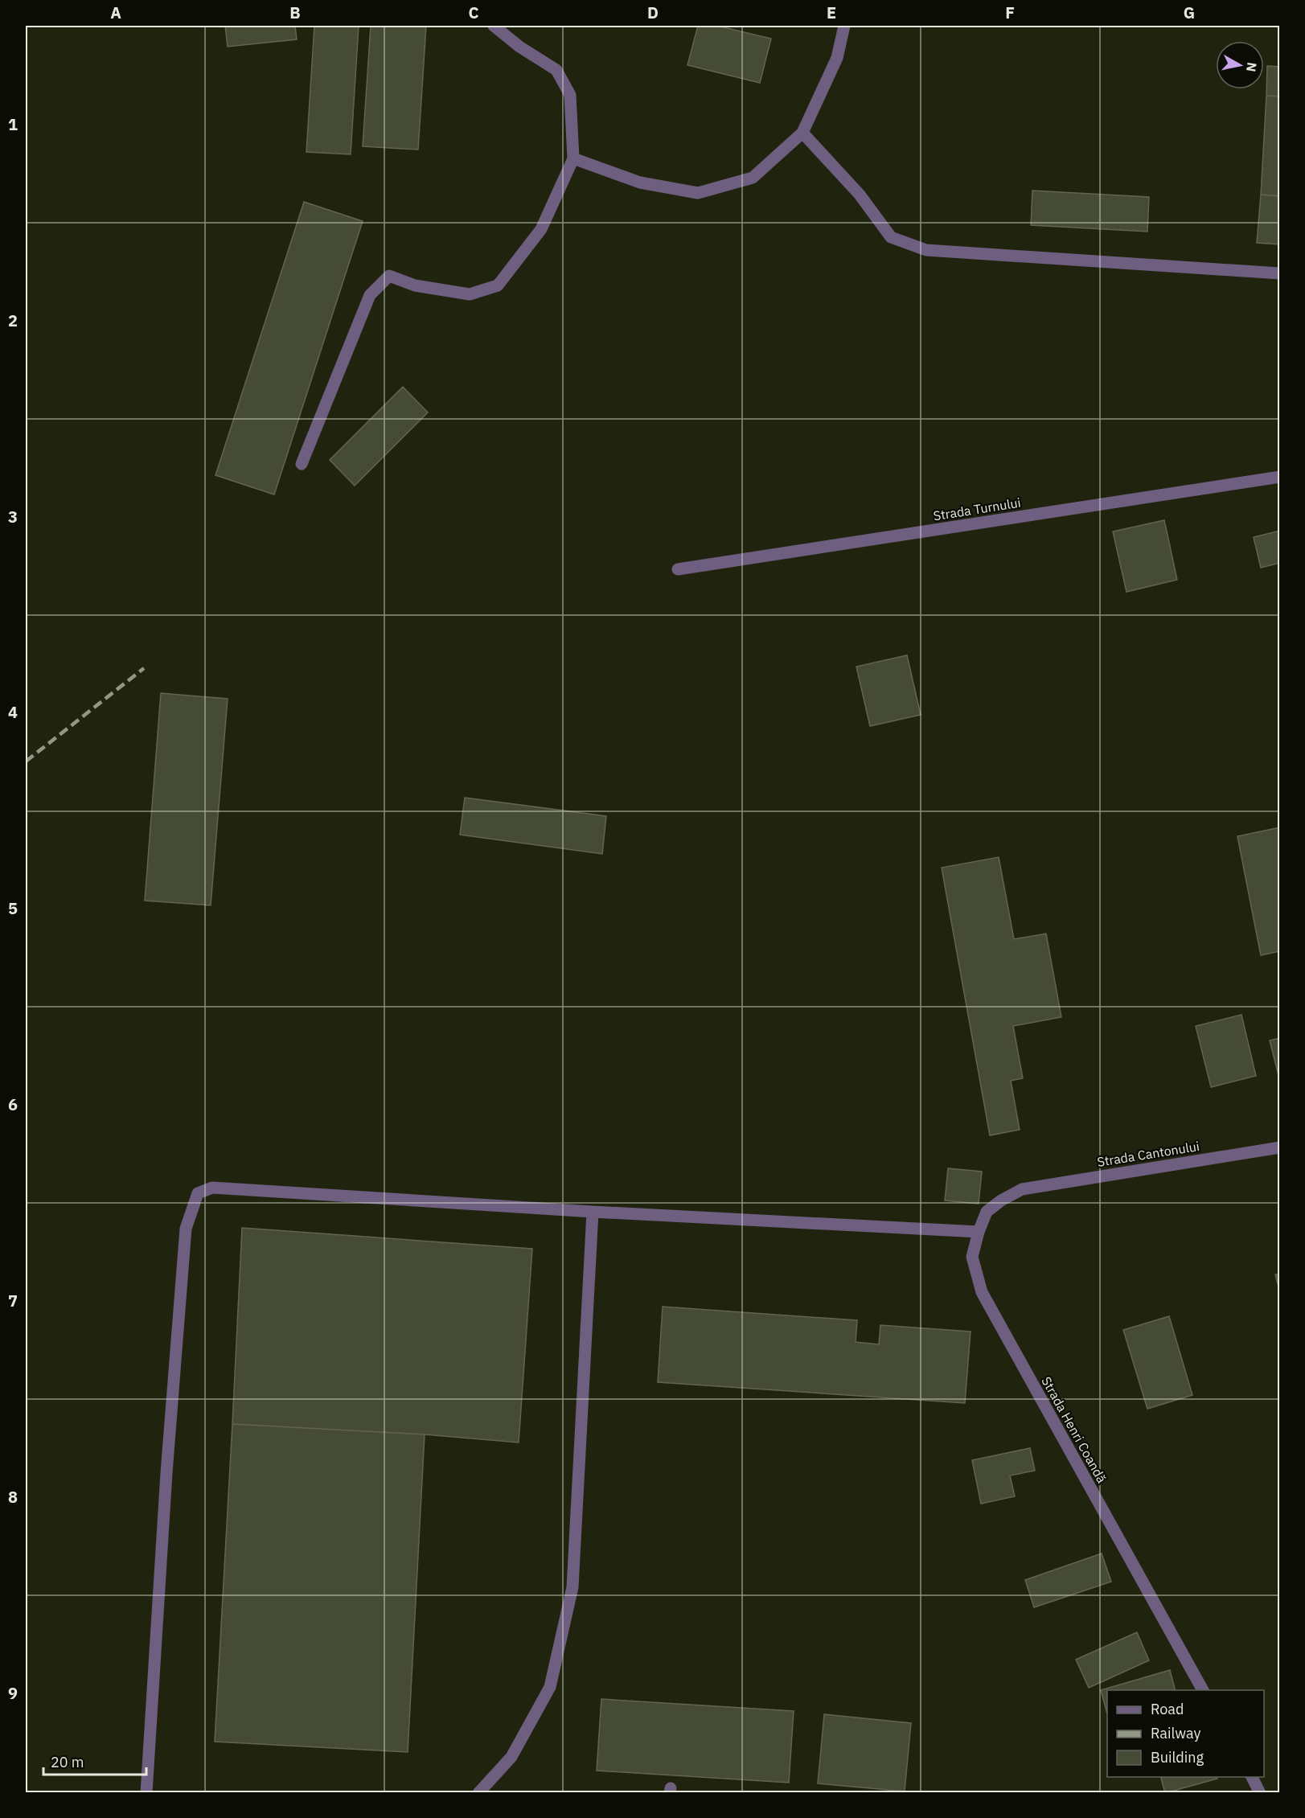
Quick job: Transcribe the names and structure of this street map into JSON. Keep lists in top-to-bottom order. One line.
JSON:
{"streets":{"street":["Strada Turnului","Strada Cantonului","Strada Henri Coandă"]},"crossings":[["Strada Cantonului","Strada Henri Coandă"]],"legend":["Road","Railway","Building"],"scale_bar":"20 m","north":"right","grid":{"columns":["A","B","C","D","E","F","G"],"rows":["1","2","3","4","5","6","7","8","9"]}}
